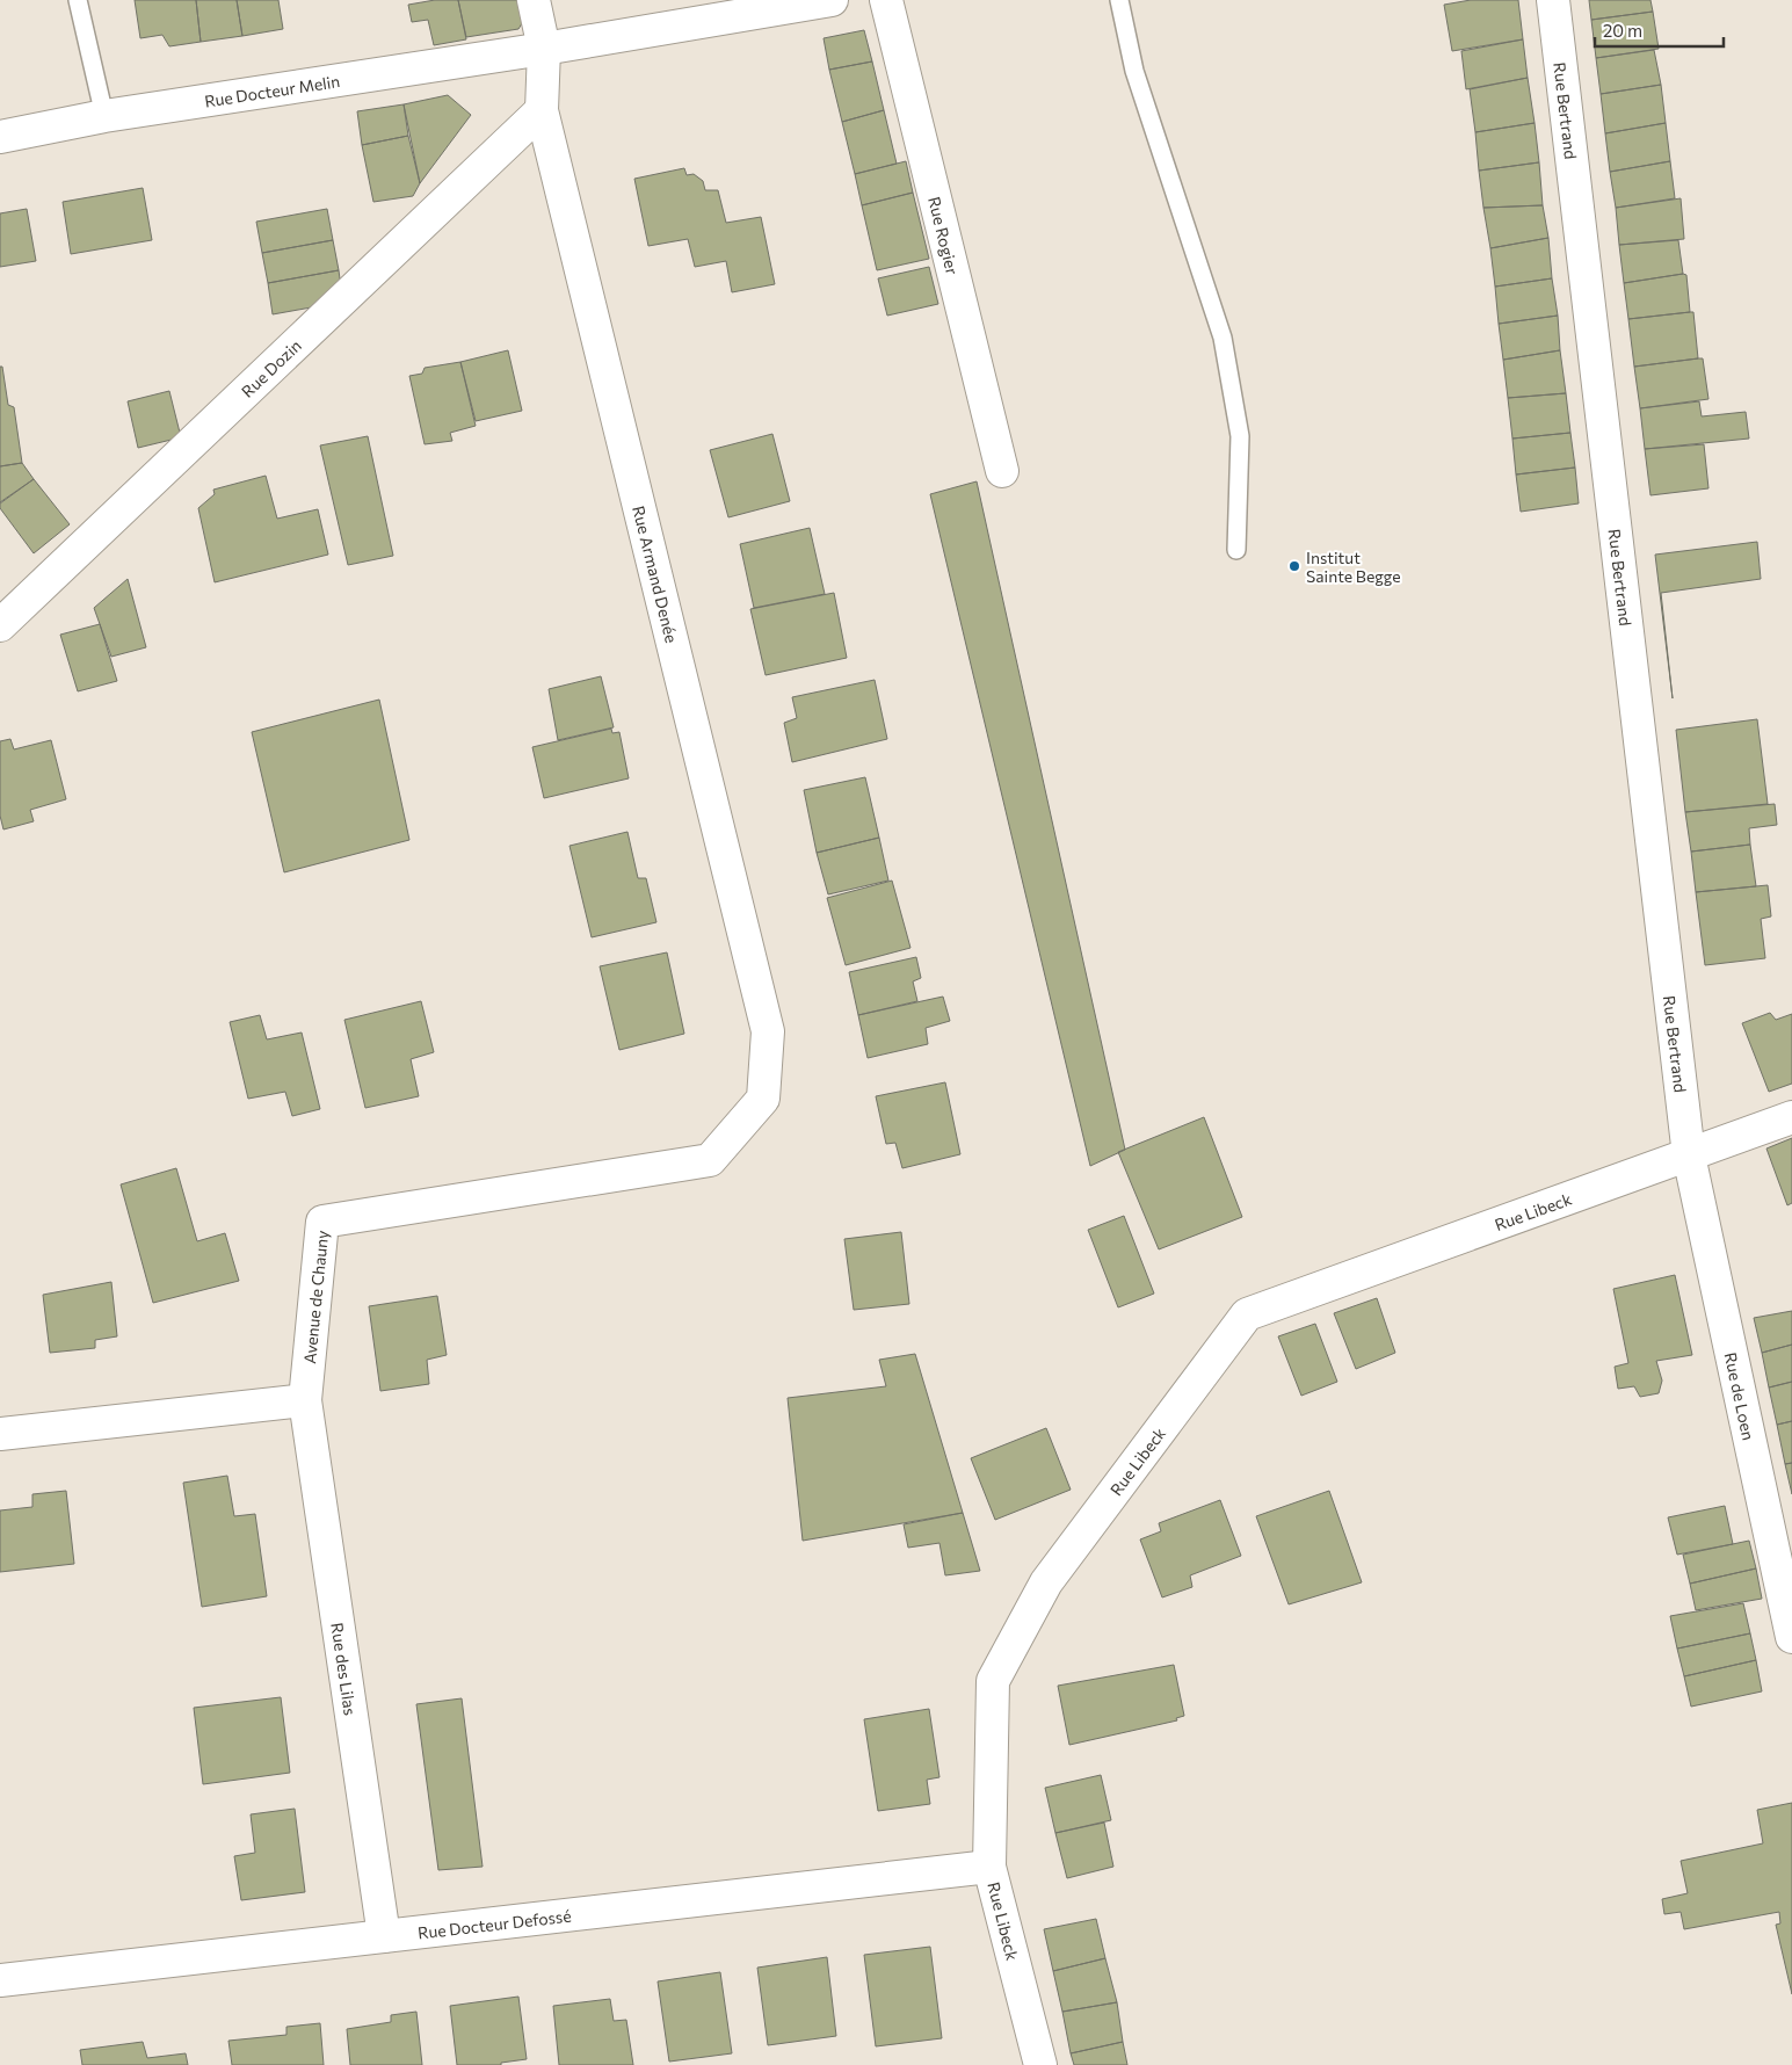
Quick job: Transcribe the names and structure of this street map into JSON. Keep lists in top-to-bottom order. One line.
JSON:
{"streets":{"street":["Rue Docteur Melin","Rue Bertrand","Rue Rogier","Rue Dozin","Rue Armand Denée","Rue Libeck","Avenue de Chauny","Rue de Loen","Rue des Lilas","Rue Docteur Defossé"]},"crossings":[["Rue Docteur Melin","Rue Armand Denée"],["Rue Bertrand","Rue Libeck"],["Rue Bertrand","Rue de Loen"],["Rue Dozin","Rue Armand Denée"],["Rue Armand Denée","Avenue de Chauny"],["Rue Libeck","Rue de Loen"],["Rue Libeck","Rue Docteur Defossé"],["Avenue de Chauny","Rue des Lilas"],["Rue des Lilas","Rue Docteur Defossé"]],"places":["Institut Sainte Begge"],"scale_bar":"20 m"}
